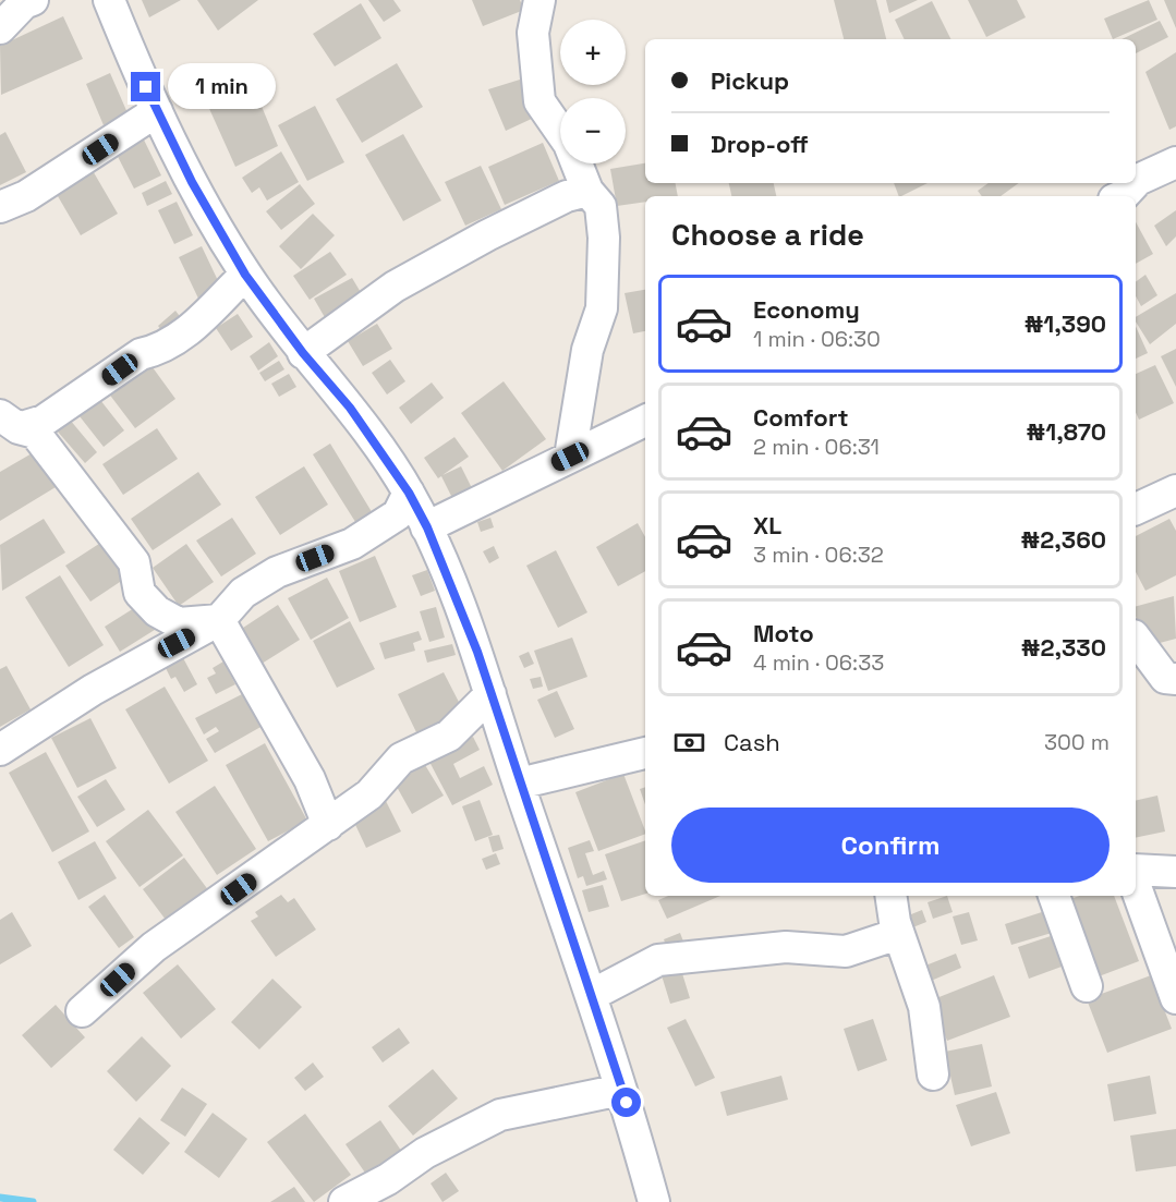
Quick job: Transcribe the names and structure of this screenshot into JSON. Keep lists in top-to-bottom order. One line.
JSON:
{"page":{"map_buttons":["+","−"],"banner":["Pickup","Drop-off"],"bubble":"1 min","heading":"Choose a ride","list":[{"name":"Economy","note":"1 min · 06:30","value":"₦1,390"},{"name":"Comfort","note":"2 min · 06:31","value":"₦1,870"},{"name":"XL","note":"3 min · 06:32","value":"₦2,360"},{"name":"Moto","note":"4 min · 06:33","value":"₦2,330"}],"pay":["Cash","300 m"],"buttons":"Confirm"}}
